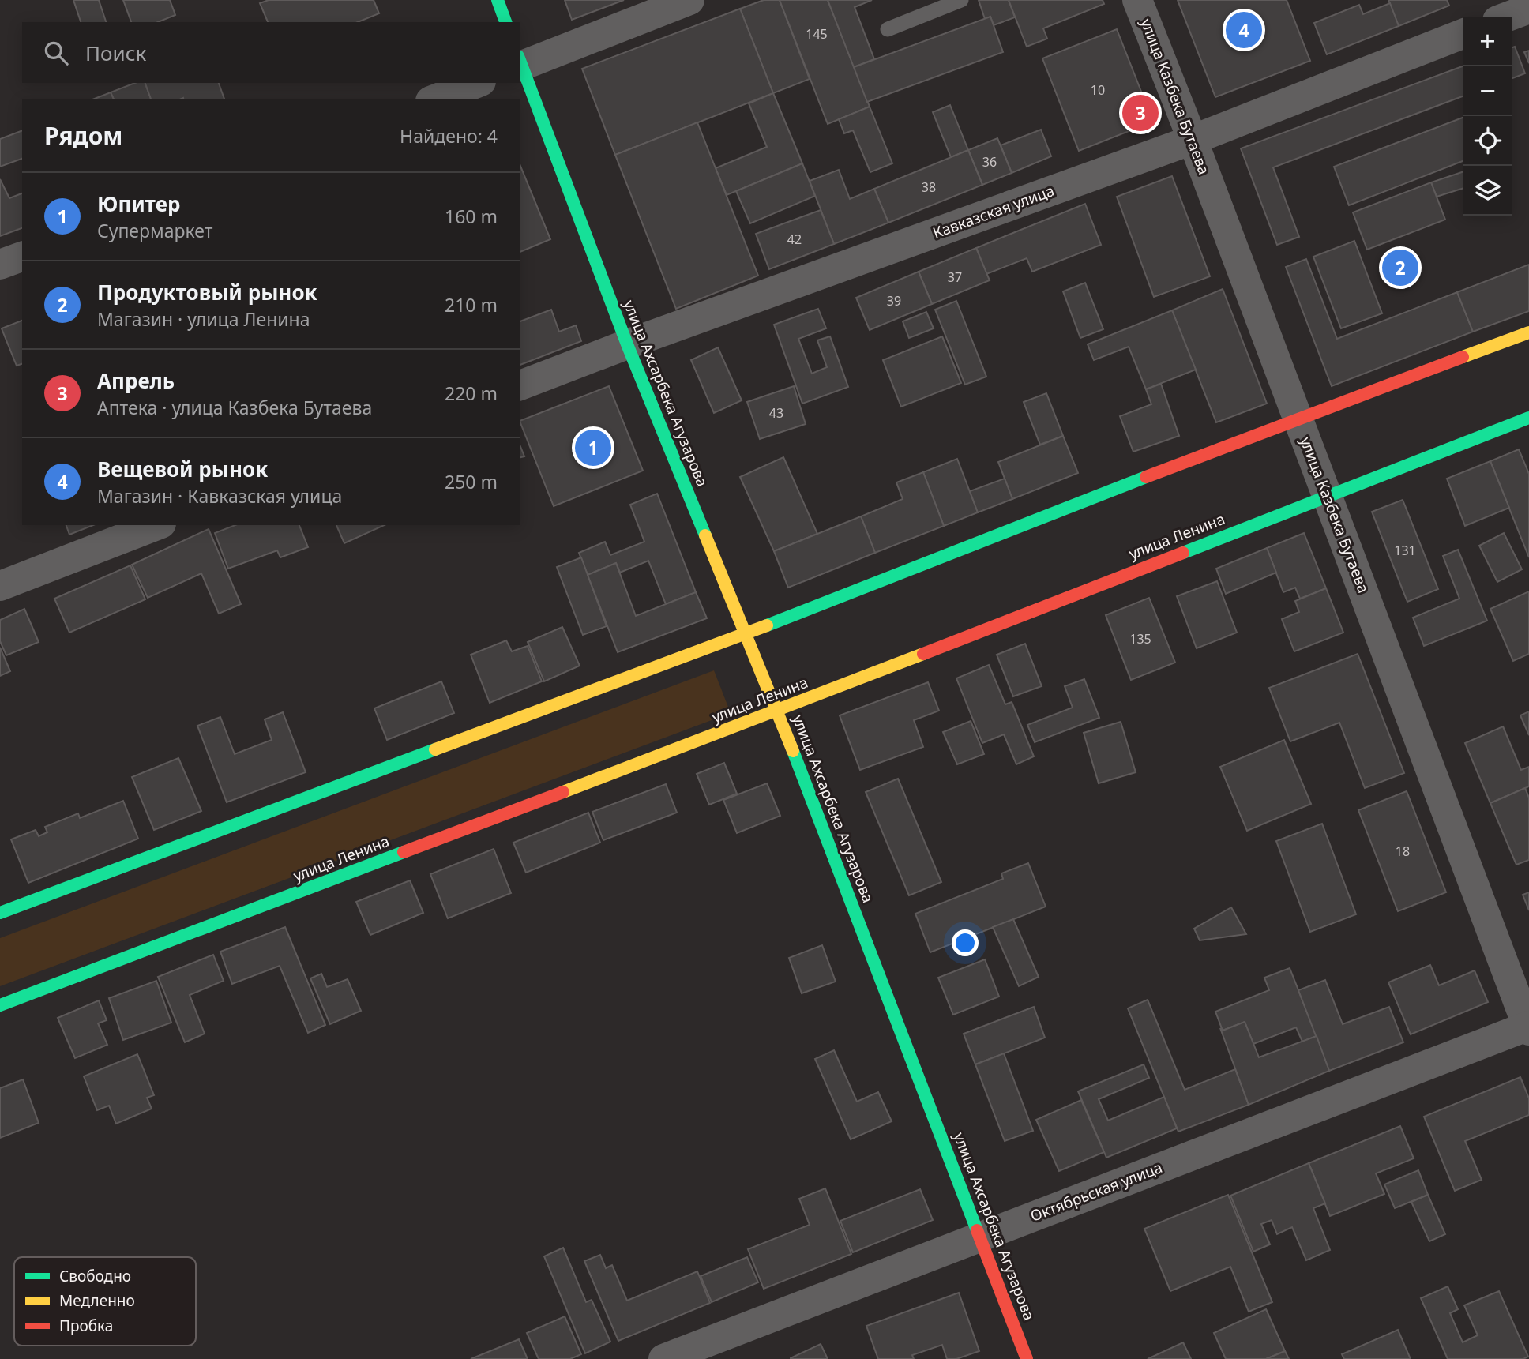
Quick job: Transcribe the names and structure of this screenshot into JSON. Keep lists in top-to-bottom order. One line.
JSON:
{"streets":{"street":["улица Казбека Бутаева","Кавказская улица","улица Ахсарбека Агузарова","улица Ленина","Октябрьская улица"]},"crossings":[["улица Казбека Бутаева","Кавказская улица"],["улица Казбека Бутаева","улица Ленина"],["улица Казбека Бутаева","Октябрьская улица"],["Кавказская улица","улица Ахсарбека Агузарова"],["улица Ахсарбека Агузарова","улица Ленина"],["улица Ахсарбека Агузарова","Октябрьская улица"]],"house_numbers":["145","10","36","38","42","37","39","43","131","135","18"],"legend":["Свободно","Медленно","Пробка"],"page":{"pins":["4","3","2","1"],"map_buttons":["+","−"],"search":"Поиск","heading":["Рядом","Найдено: 4"],"list":[{"mark":"1","name":"Юпитер","note":"Супермаркет","value":"160 m"},{"mark":"2","name":"Продуктовый рынок","note":"Магазин · улица Ленина","value":"210 m"},{"mark":"3","name":"Апрель","note":"Аптека · улица Казбека Бутаева","value":"220 m"},{"mark":"4","name":"Вещевой рынок","note":"Магазин · Кавказская улица","value":"250 m"}]}}
